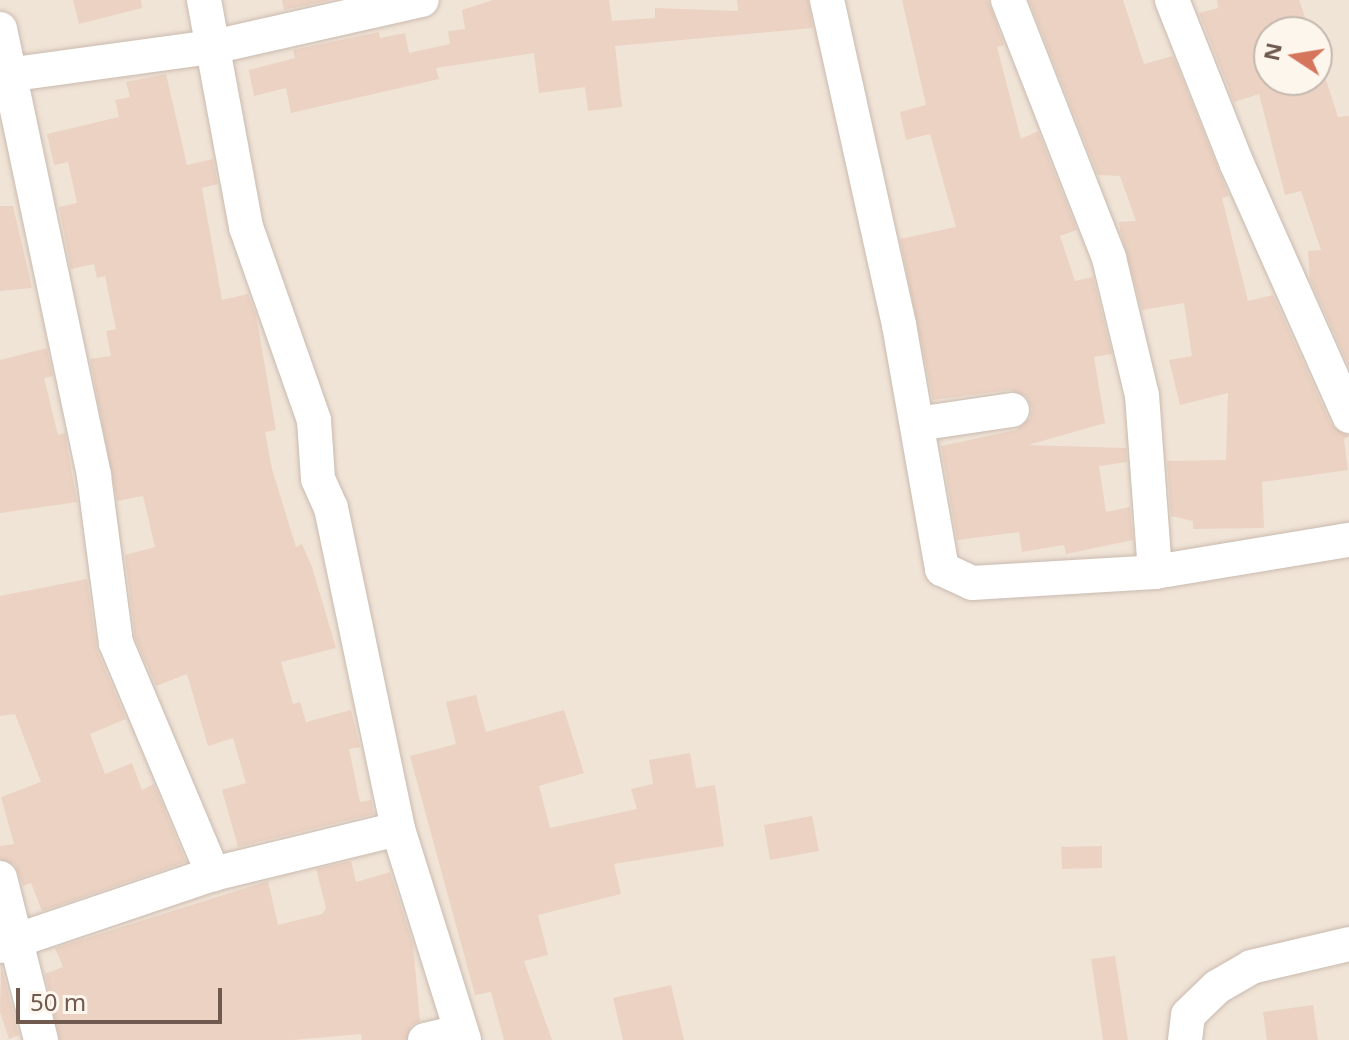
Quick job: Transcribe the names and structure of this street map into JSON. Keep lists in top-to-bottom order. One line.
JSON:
{"scale_bar":"50 m","north":"left"}
